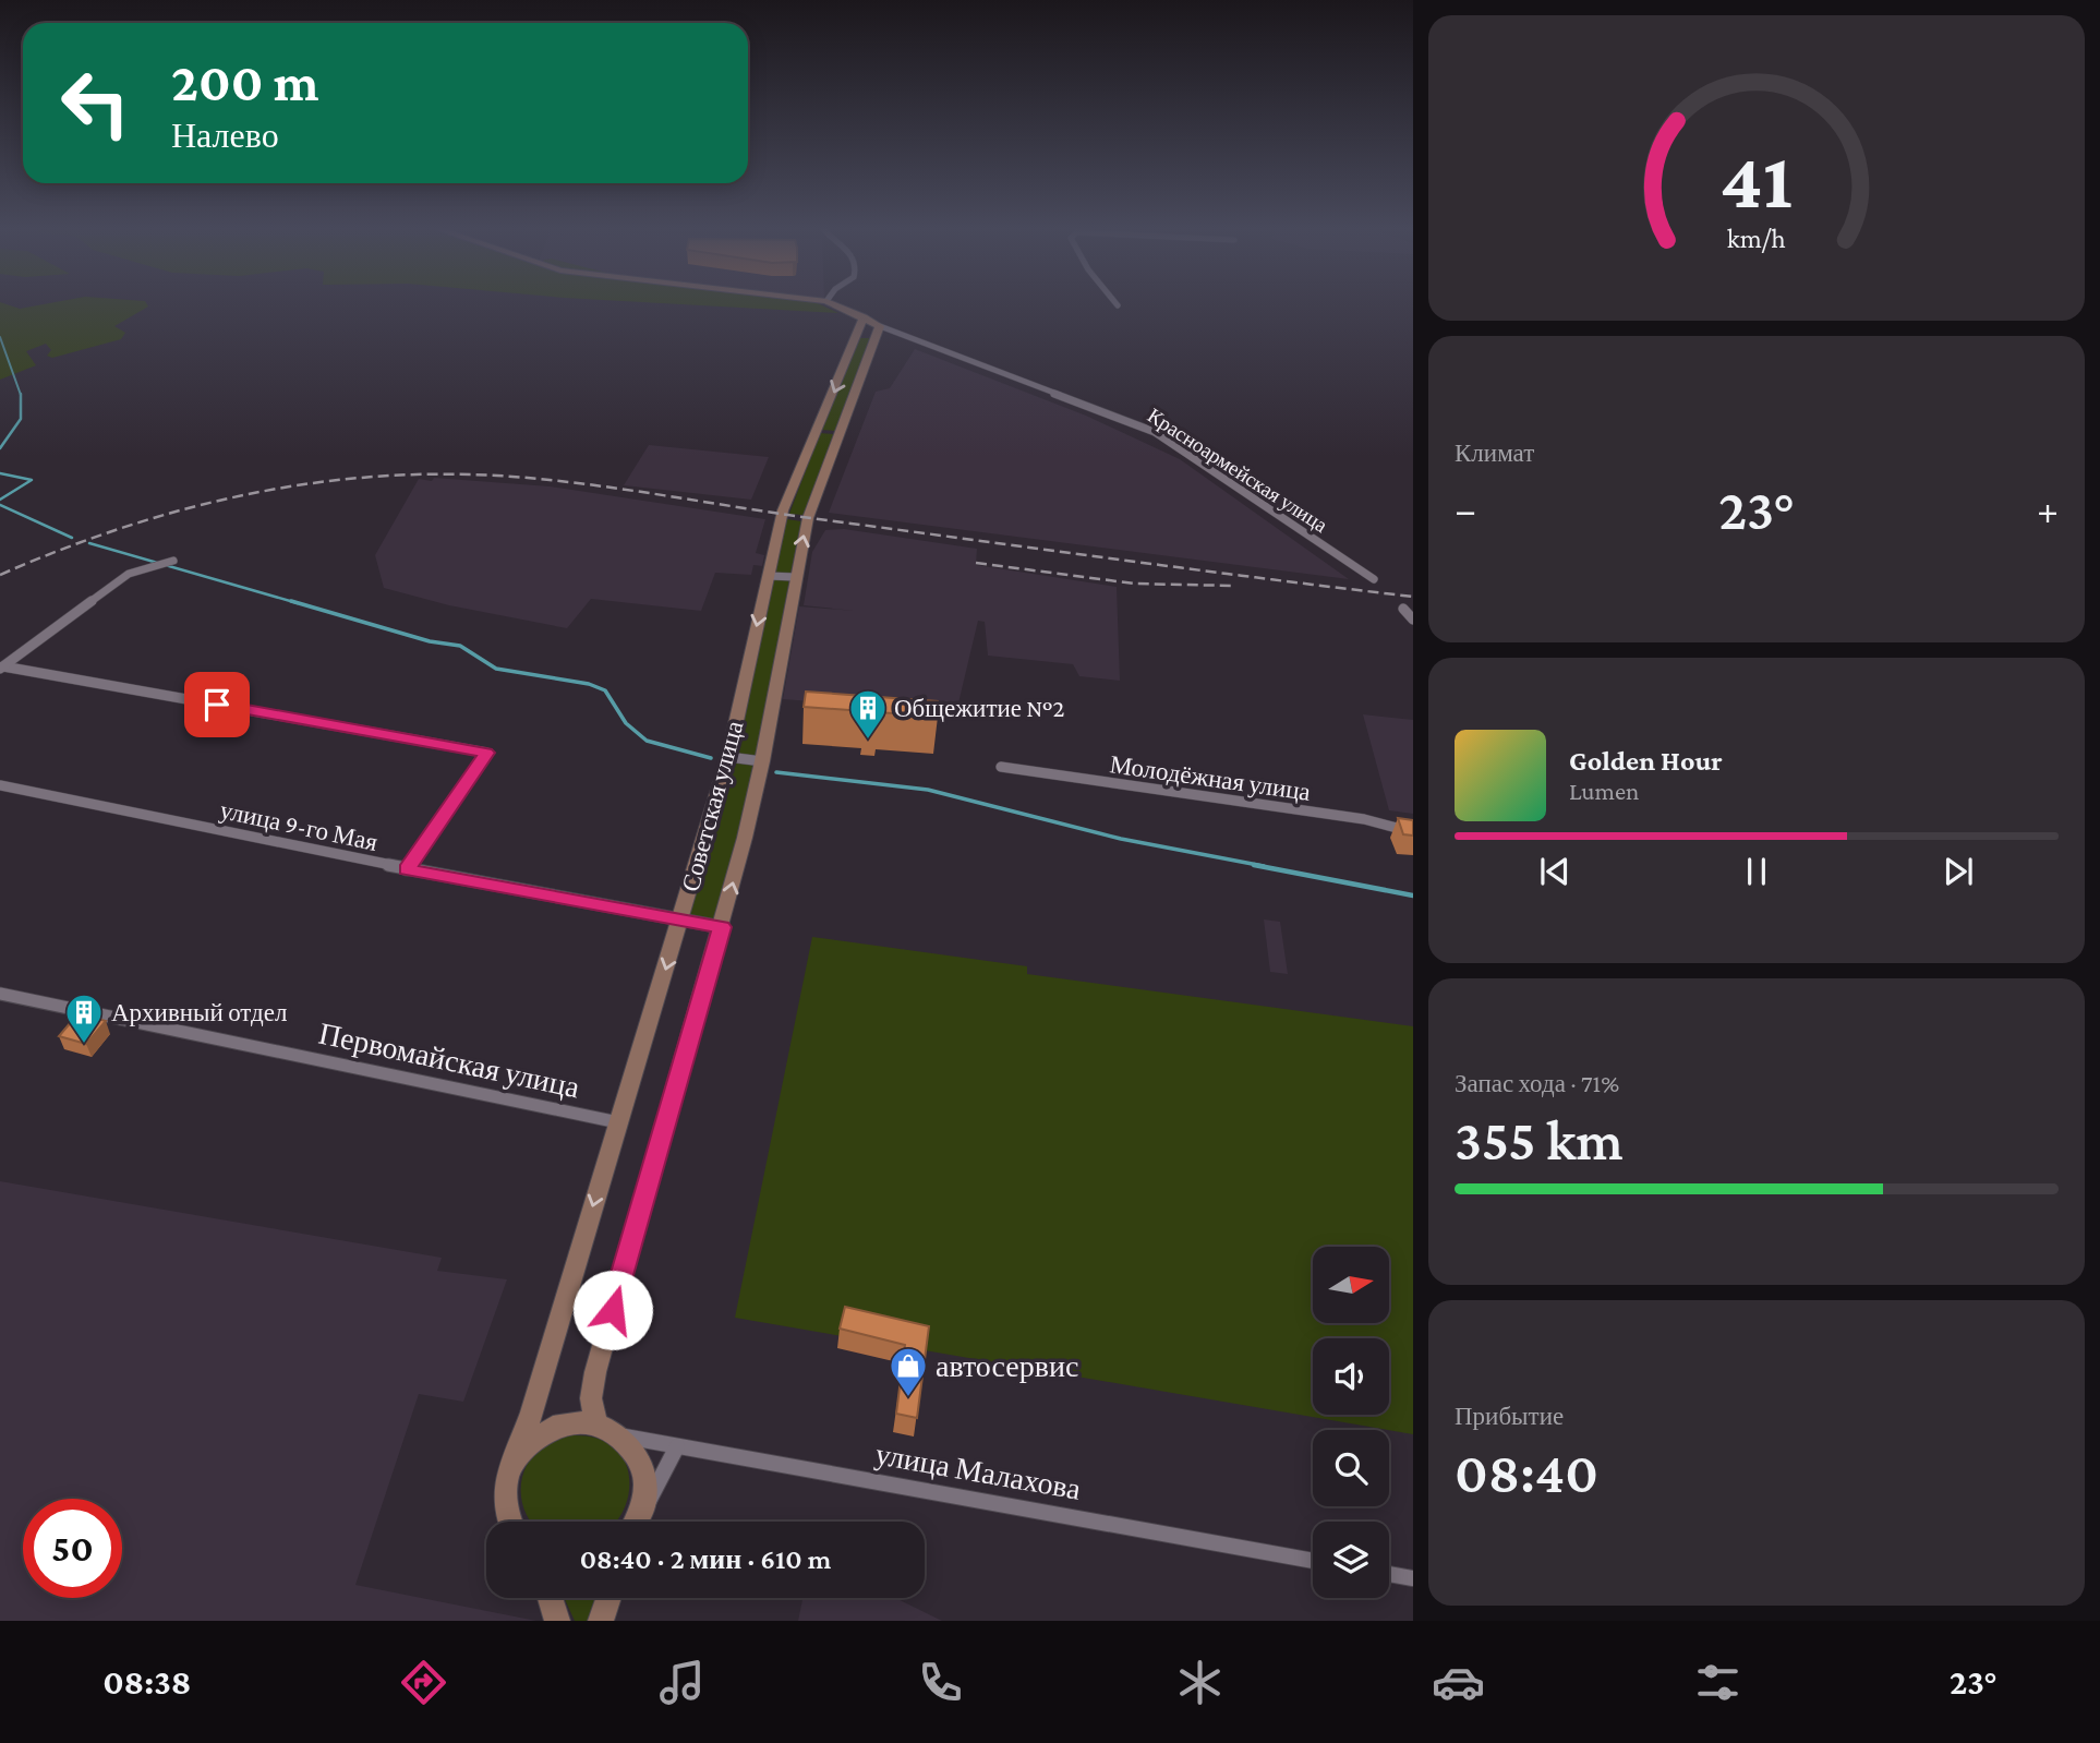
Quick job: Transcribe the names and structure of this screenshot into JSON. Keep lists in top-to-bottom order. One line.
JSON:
{"streets":{"main road":["Красноармейская улица","Советская улица"],"street":["Молодёжная улица","улица 9-го Мая","Первомайская улица","улица Малахова"]},"crossings":[["Красноармейская улица","Советская улица"],["Советская улица","улица 9-го Мая"],["Советская улица","Первомайская улица"]],"places":{"building":["Общежитие №2","Архивный отдел"],"shop":["автосервис"]},"north":"right","page":{"turn":["200 m","Налево"],"tile":["Климат",["Запас хода · 71%","355 km"],["Прибытие","08:40"]],"heat":["−","23°","+"],"song":["Golden Hour","Lumen"],"limit":"50","trip":"08:40 · 2 мин · 610 m","tabs":["08:38","23°"],"gauge":["41","km/h"]}}
